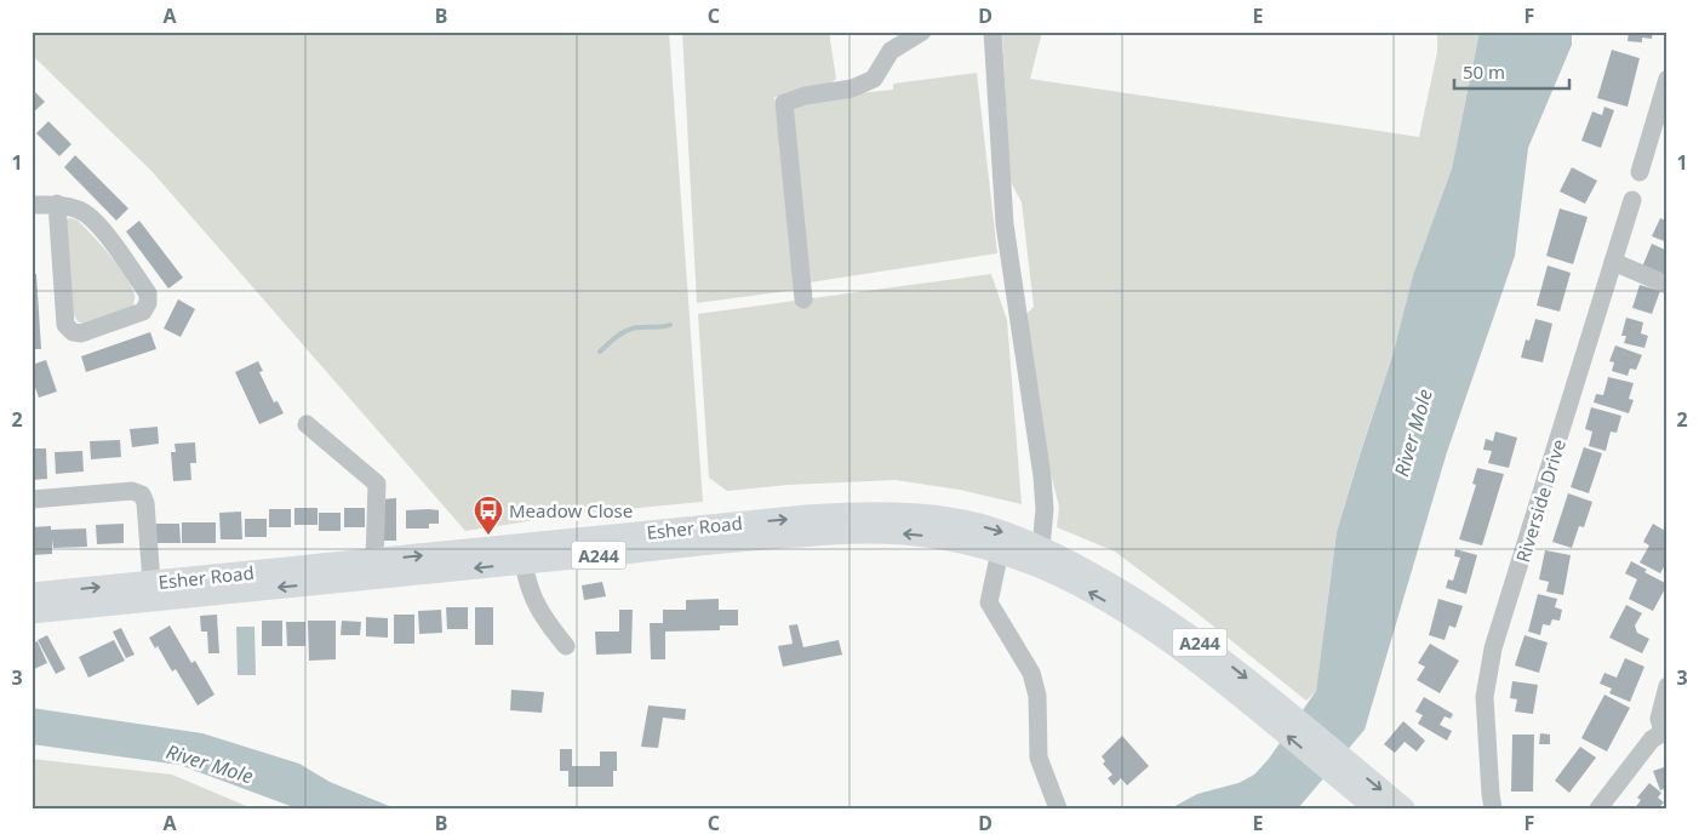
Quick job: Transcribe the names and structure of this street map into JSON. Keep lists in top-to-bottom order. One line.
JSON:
{"streets":{"main road":["Esher Road","A244"],"street":["Riverside Drive"]},"crossings":[["Esher Road","A244"]],"water":["River Mole"],"places":{"bus stop":["Meadow Close"]},"scale_bar":"50 m","grid":{"columns":["A","B","C","D","E","F"],"rows":["1","2","3"]}}
